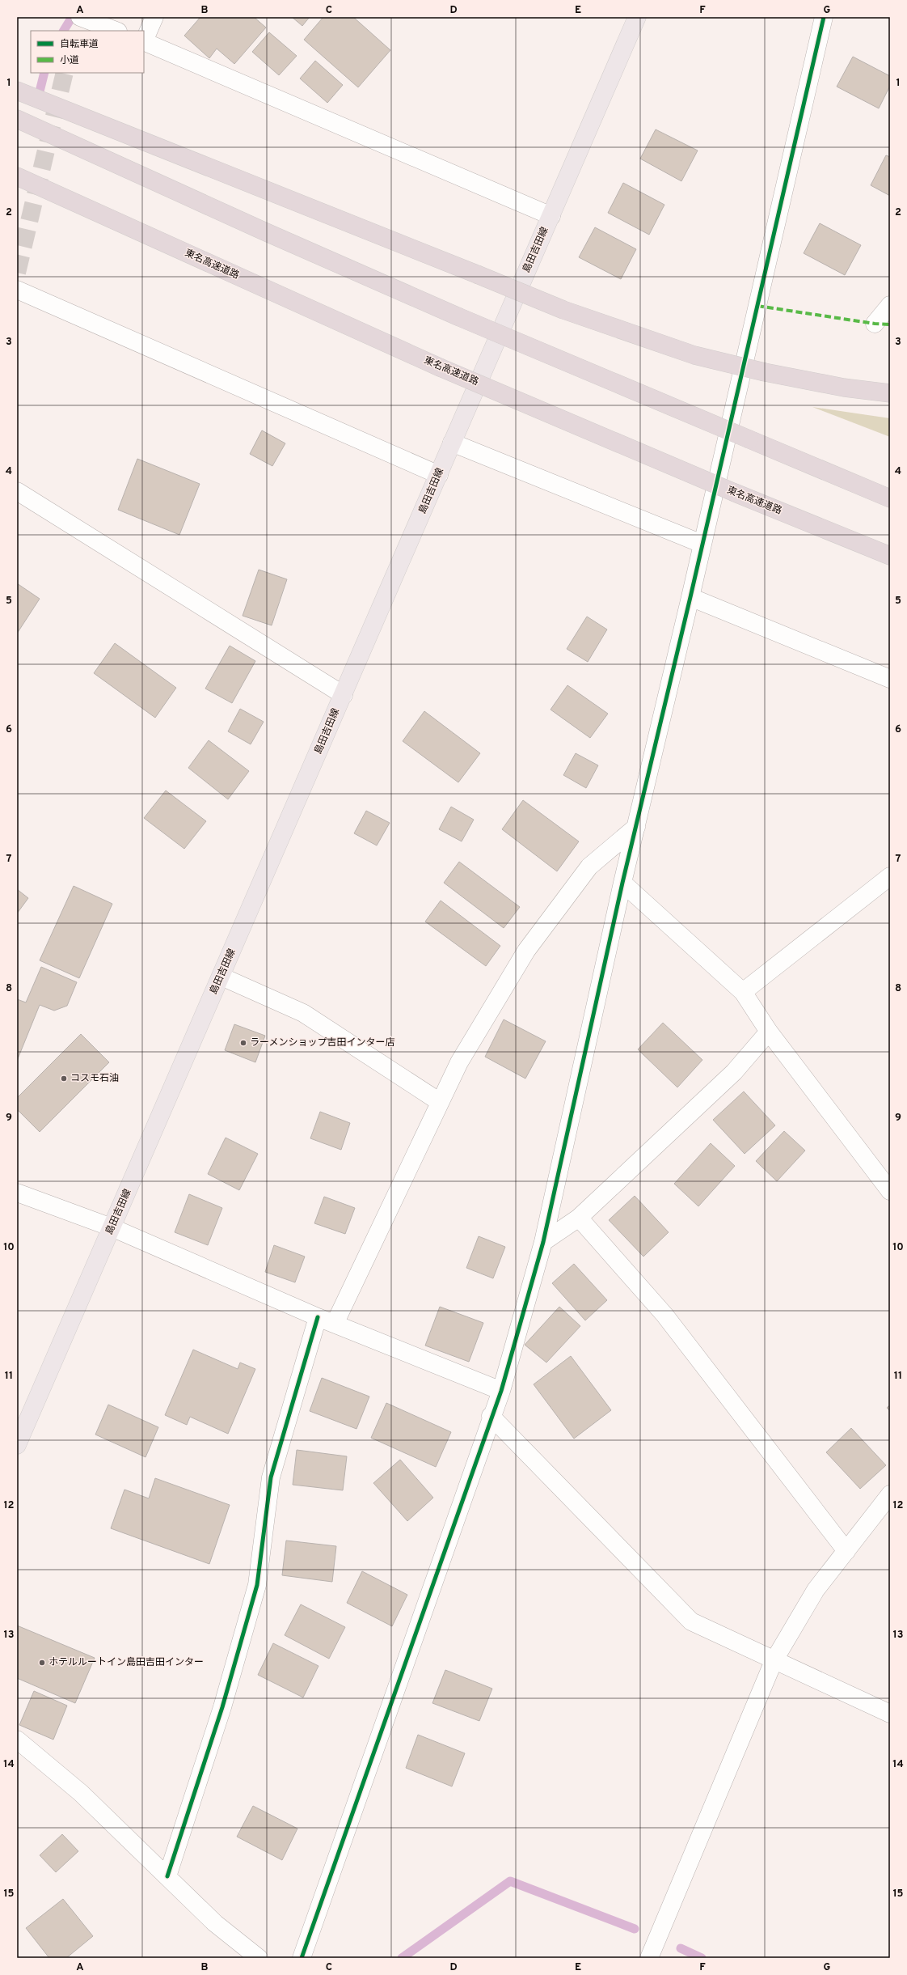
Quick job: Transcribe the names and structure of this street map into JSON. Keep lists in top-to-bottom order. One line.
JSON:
{"streets":{"highway":["東名高速道路"],"main road":["島田吉田線"]},"places":["ラーメンショップ吉田インター店","コスモ石油","ホテルルートイン島田吉田インター"],"legend":["自転車道","小道"],"grid":{"columns":["A","B","C","D","E","F","G"],"rows":["1","2","3","4","5","6","7","8","9","10","11","12","13","14","15"]}}
